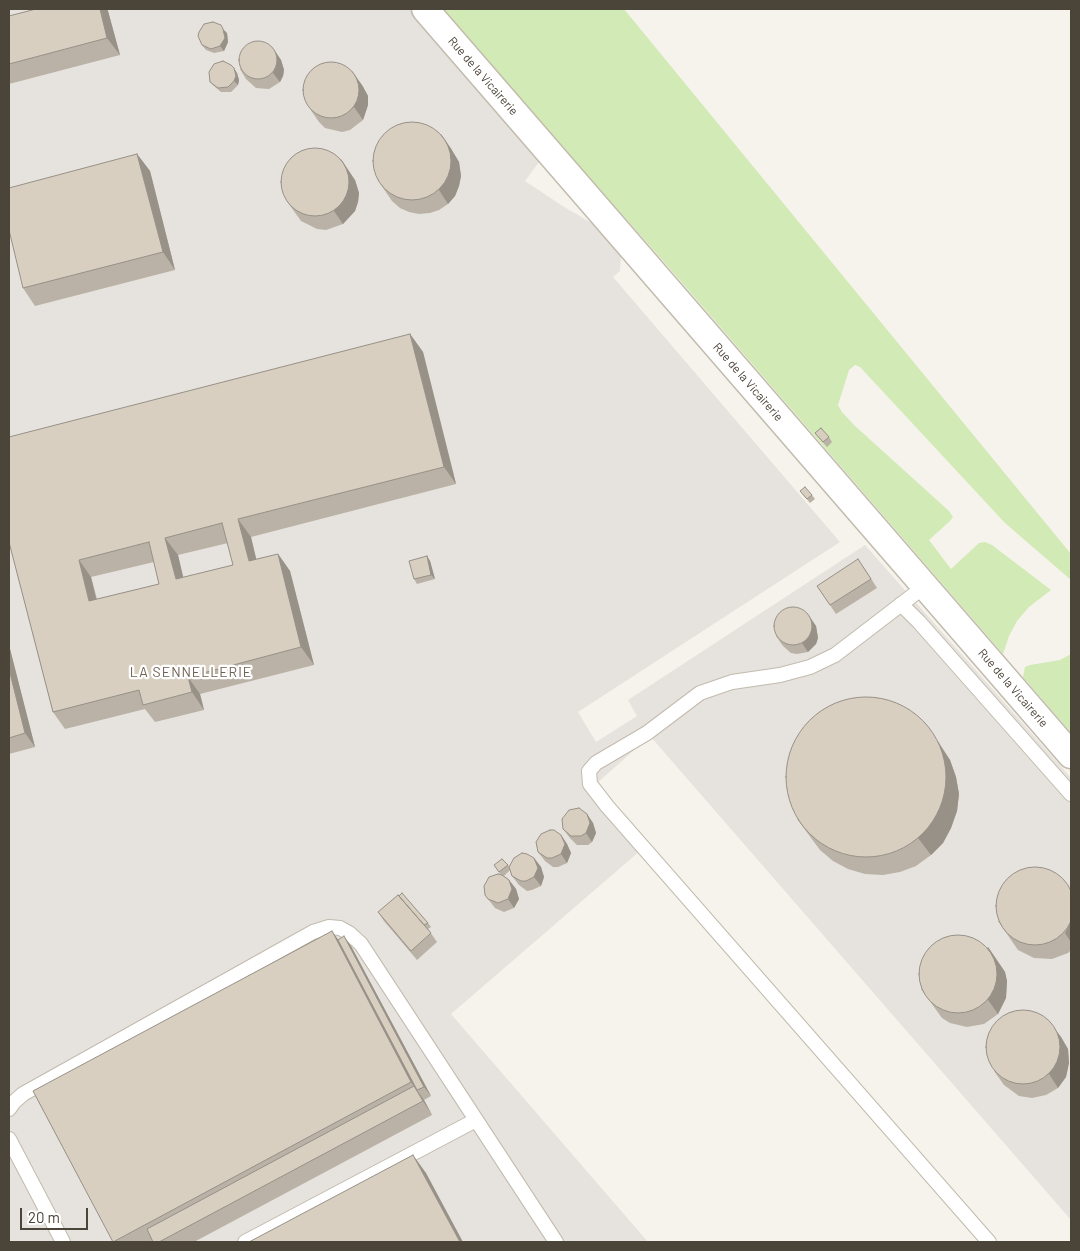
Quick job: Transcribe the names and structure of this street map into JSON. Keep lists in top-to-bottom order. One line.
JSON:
{"streets":{"street":["Rue de la Vicairerie"]},"districts":["LA SENNELLERIE"],"scale_bar":"20 m"}
